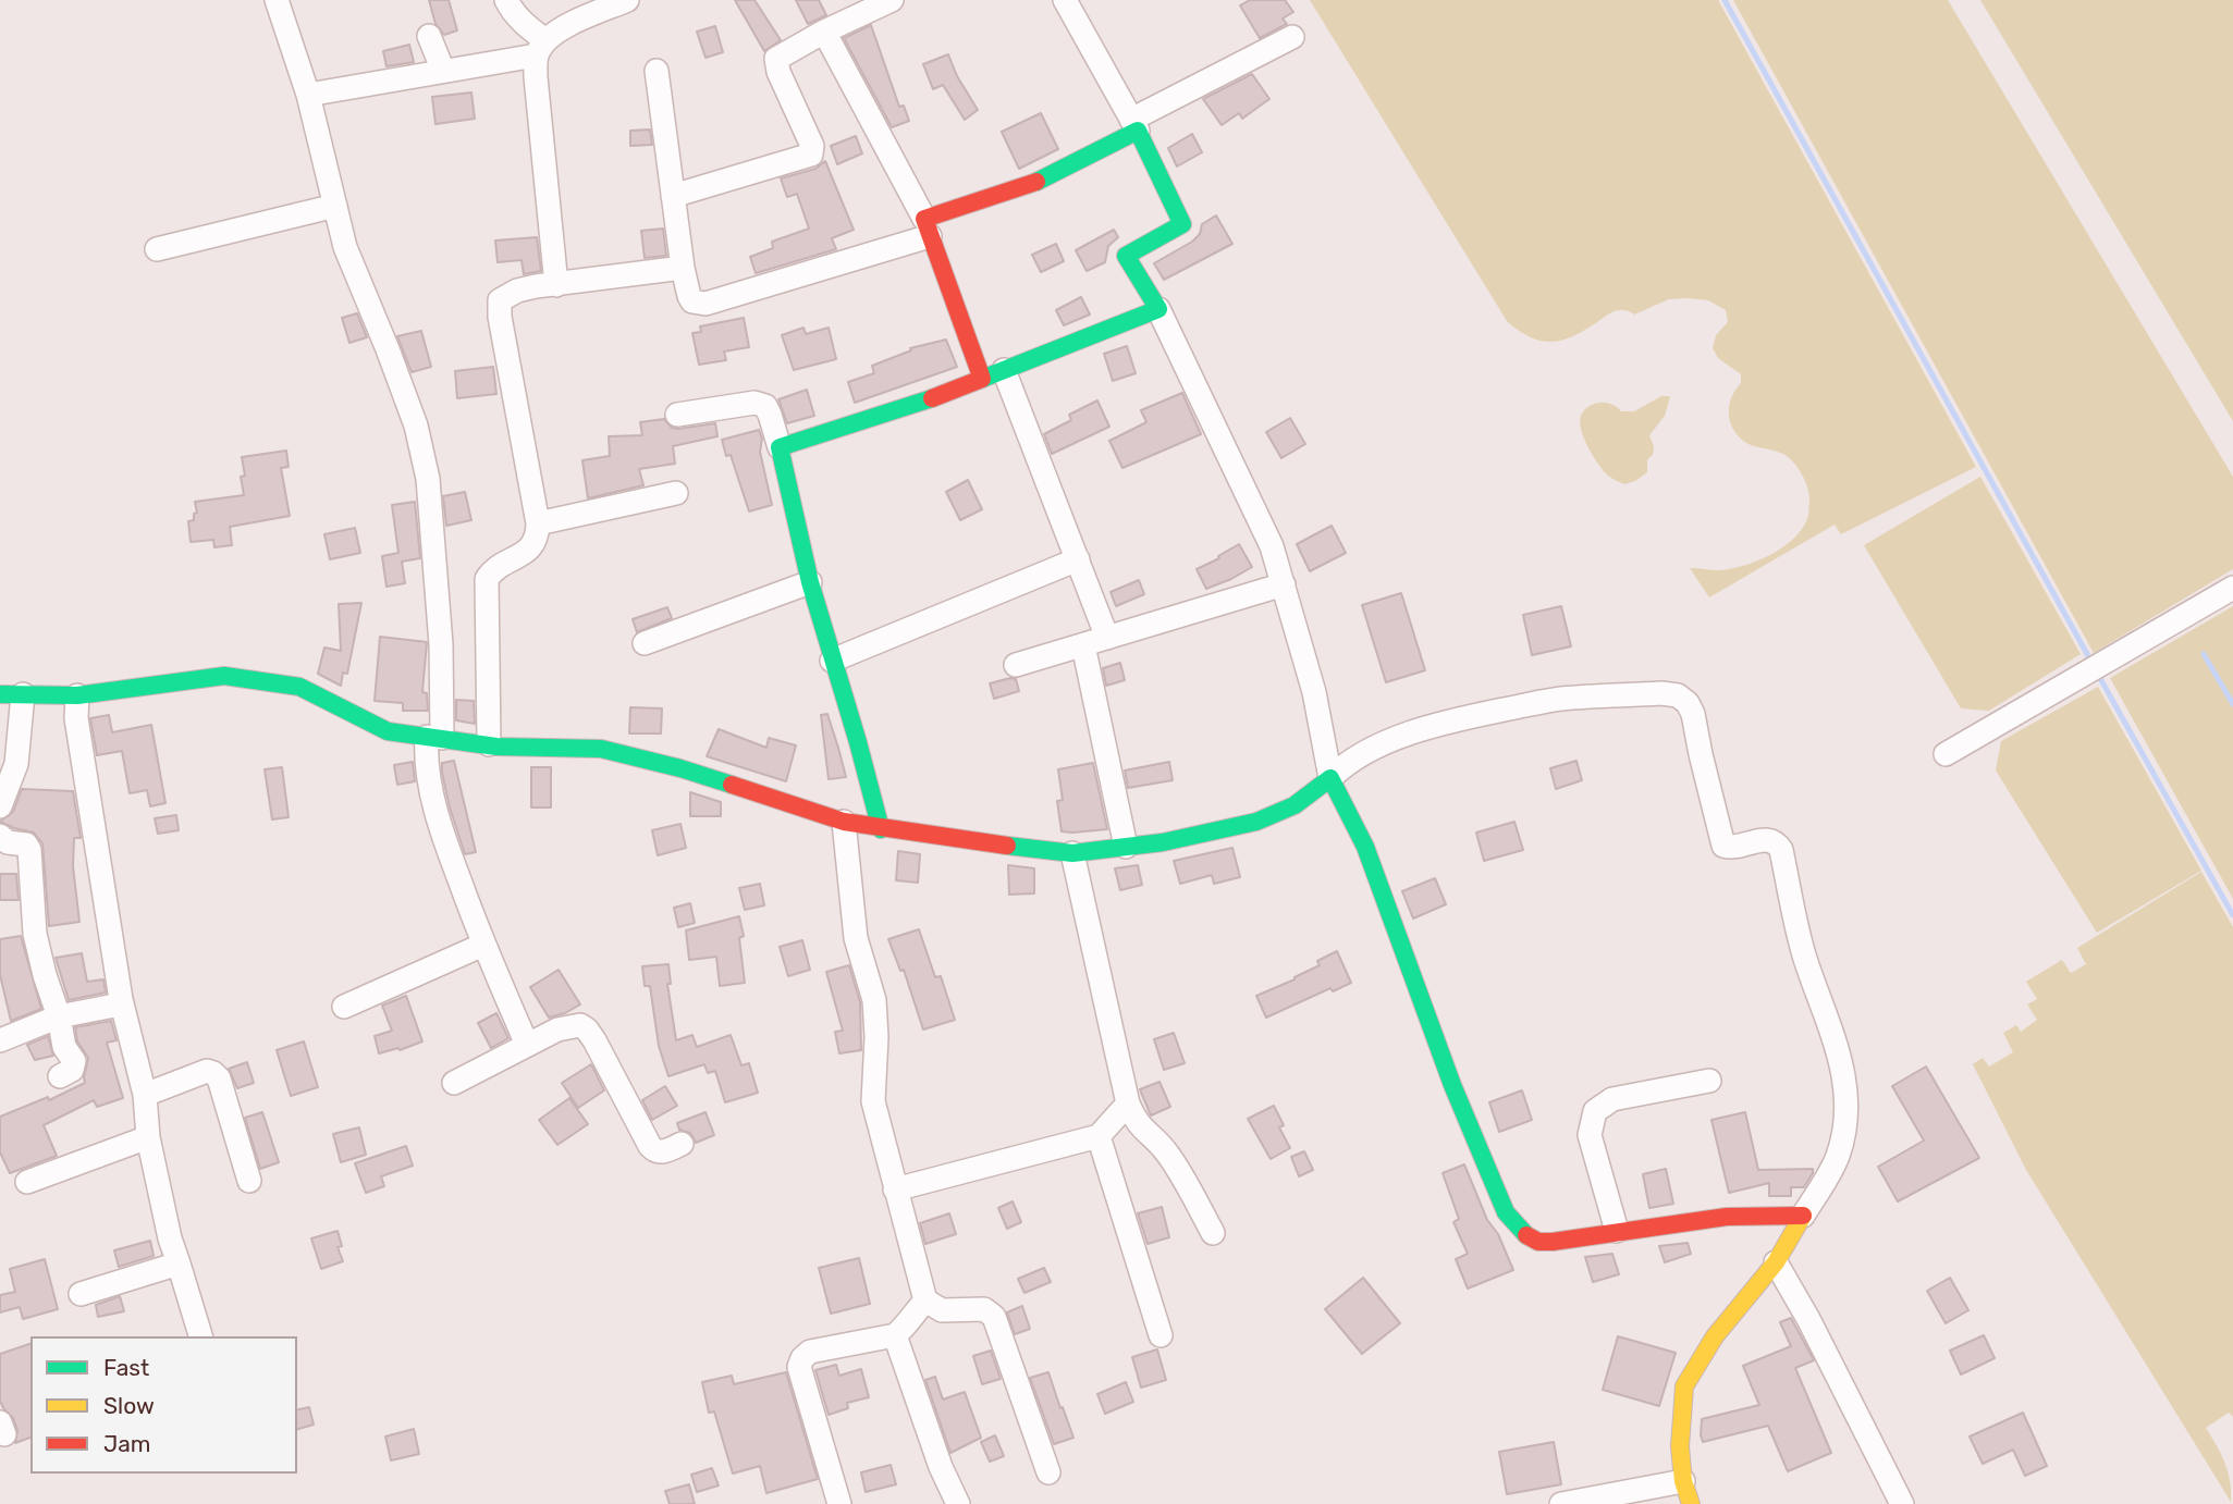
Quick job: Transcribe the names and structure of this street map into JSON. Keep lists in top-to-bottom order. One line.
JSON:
{"legend":["Fast","Slow","Jam"]}
